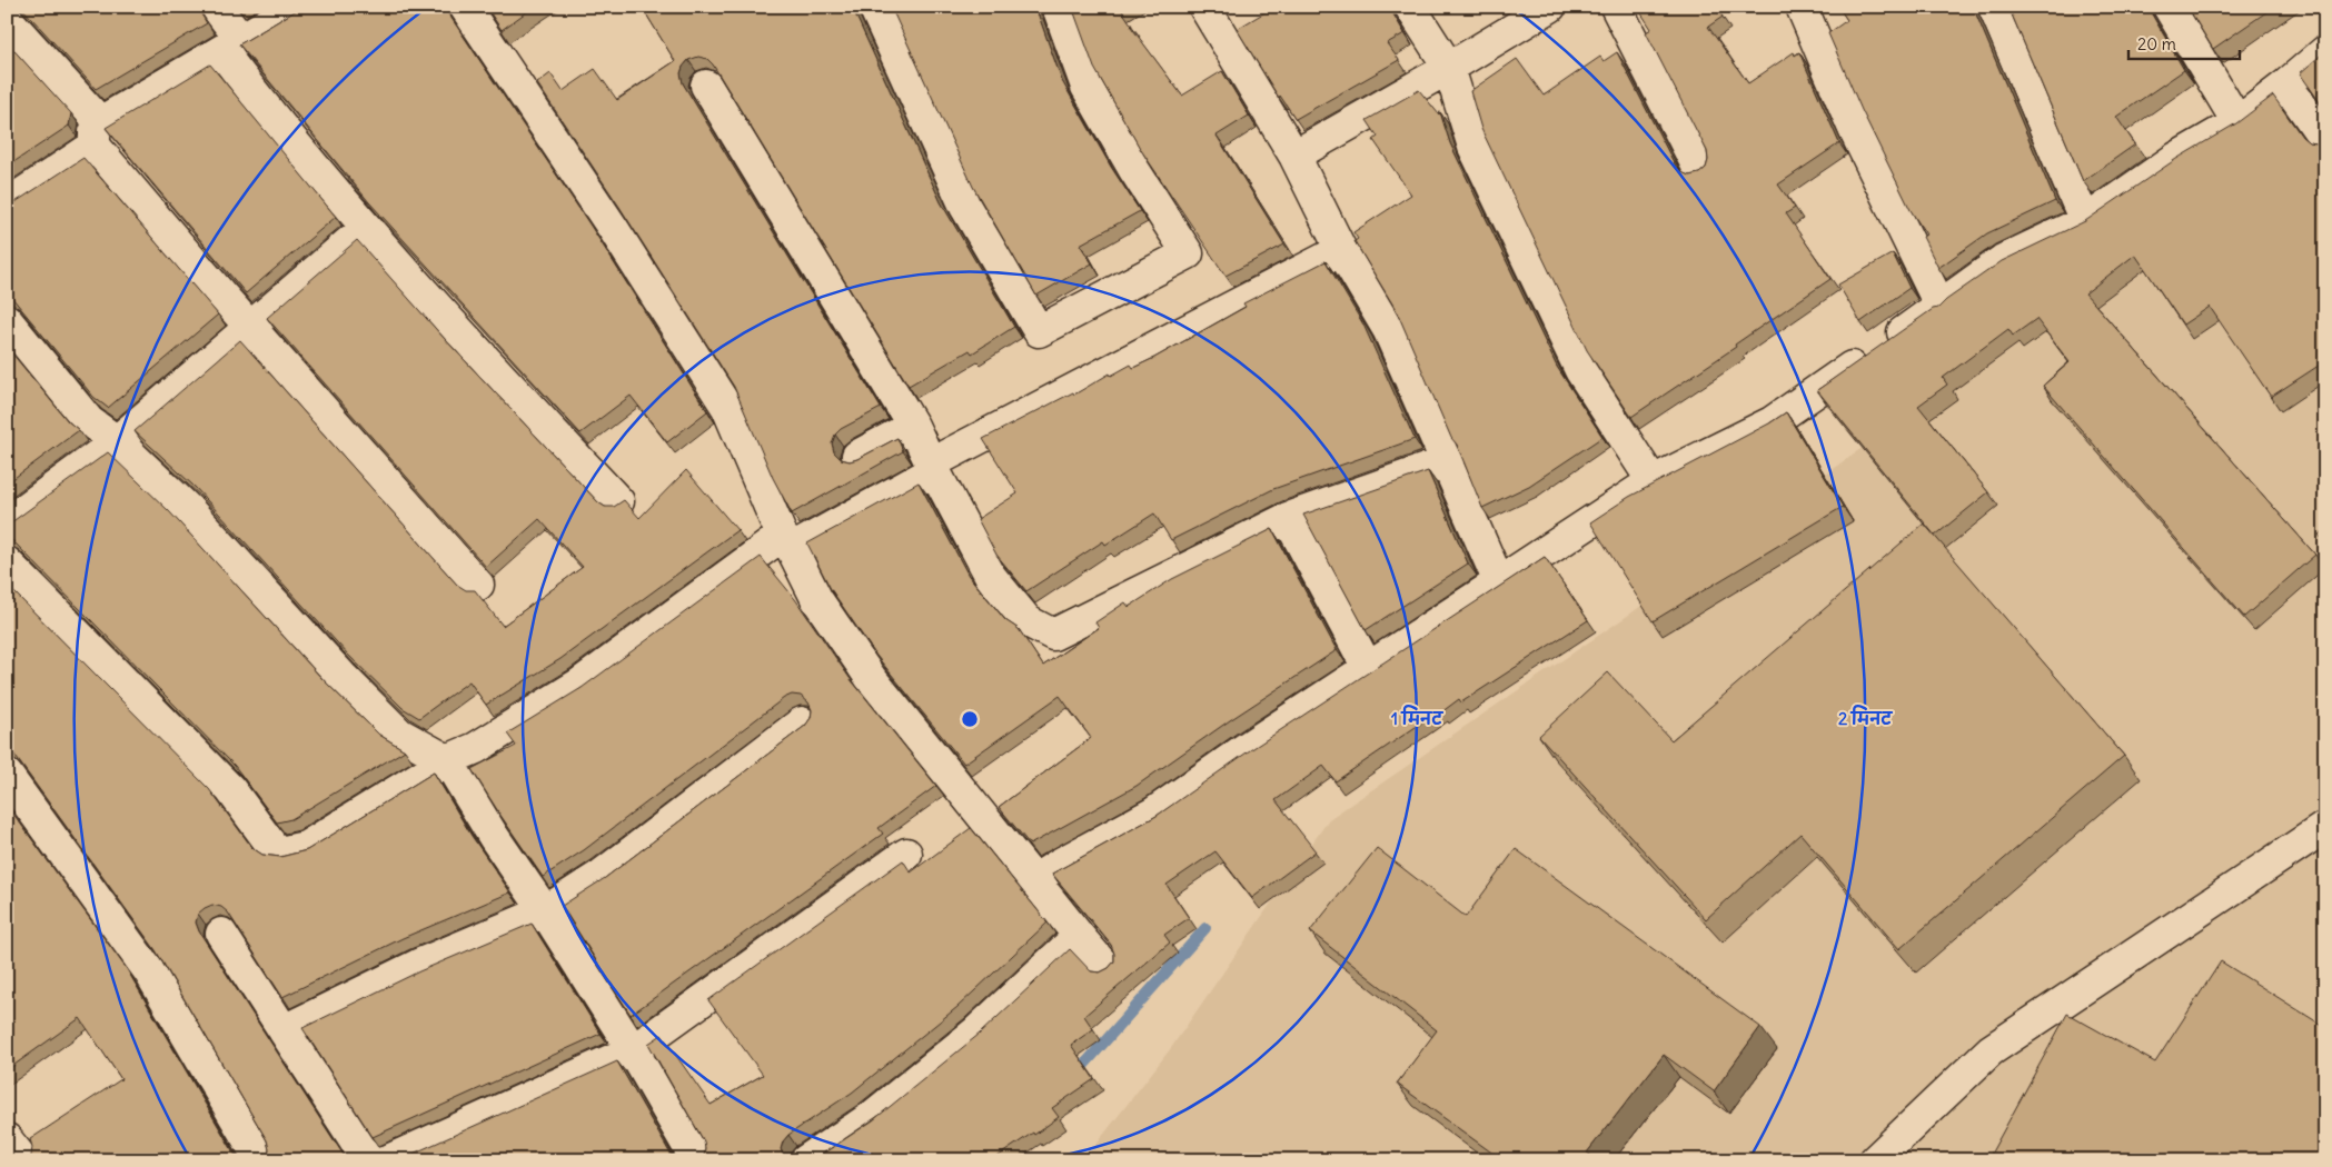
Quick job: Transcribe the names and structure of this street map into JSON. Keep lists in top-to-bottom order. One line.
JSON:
{"scale_bar":"20 m","rings":["1 मिनट","2 मिनट"]}
